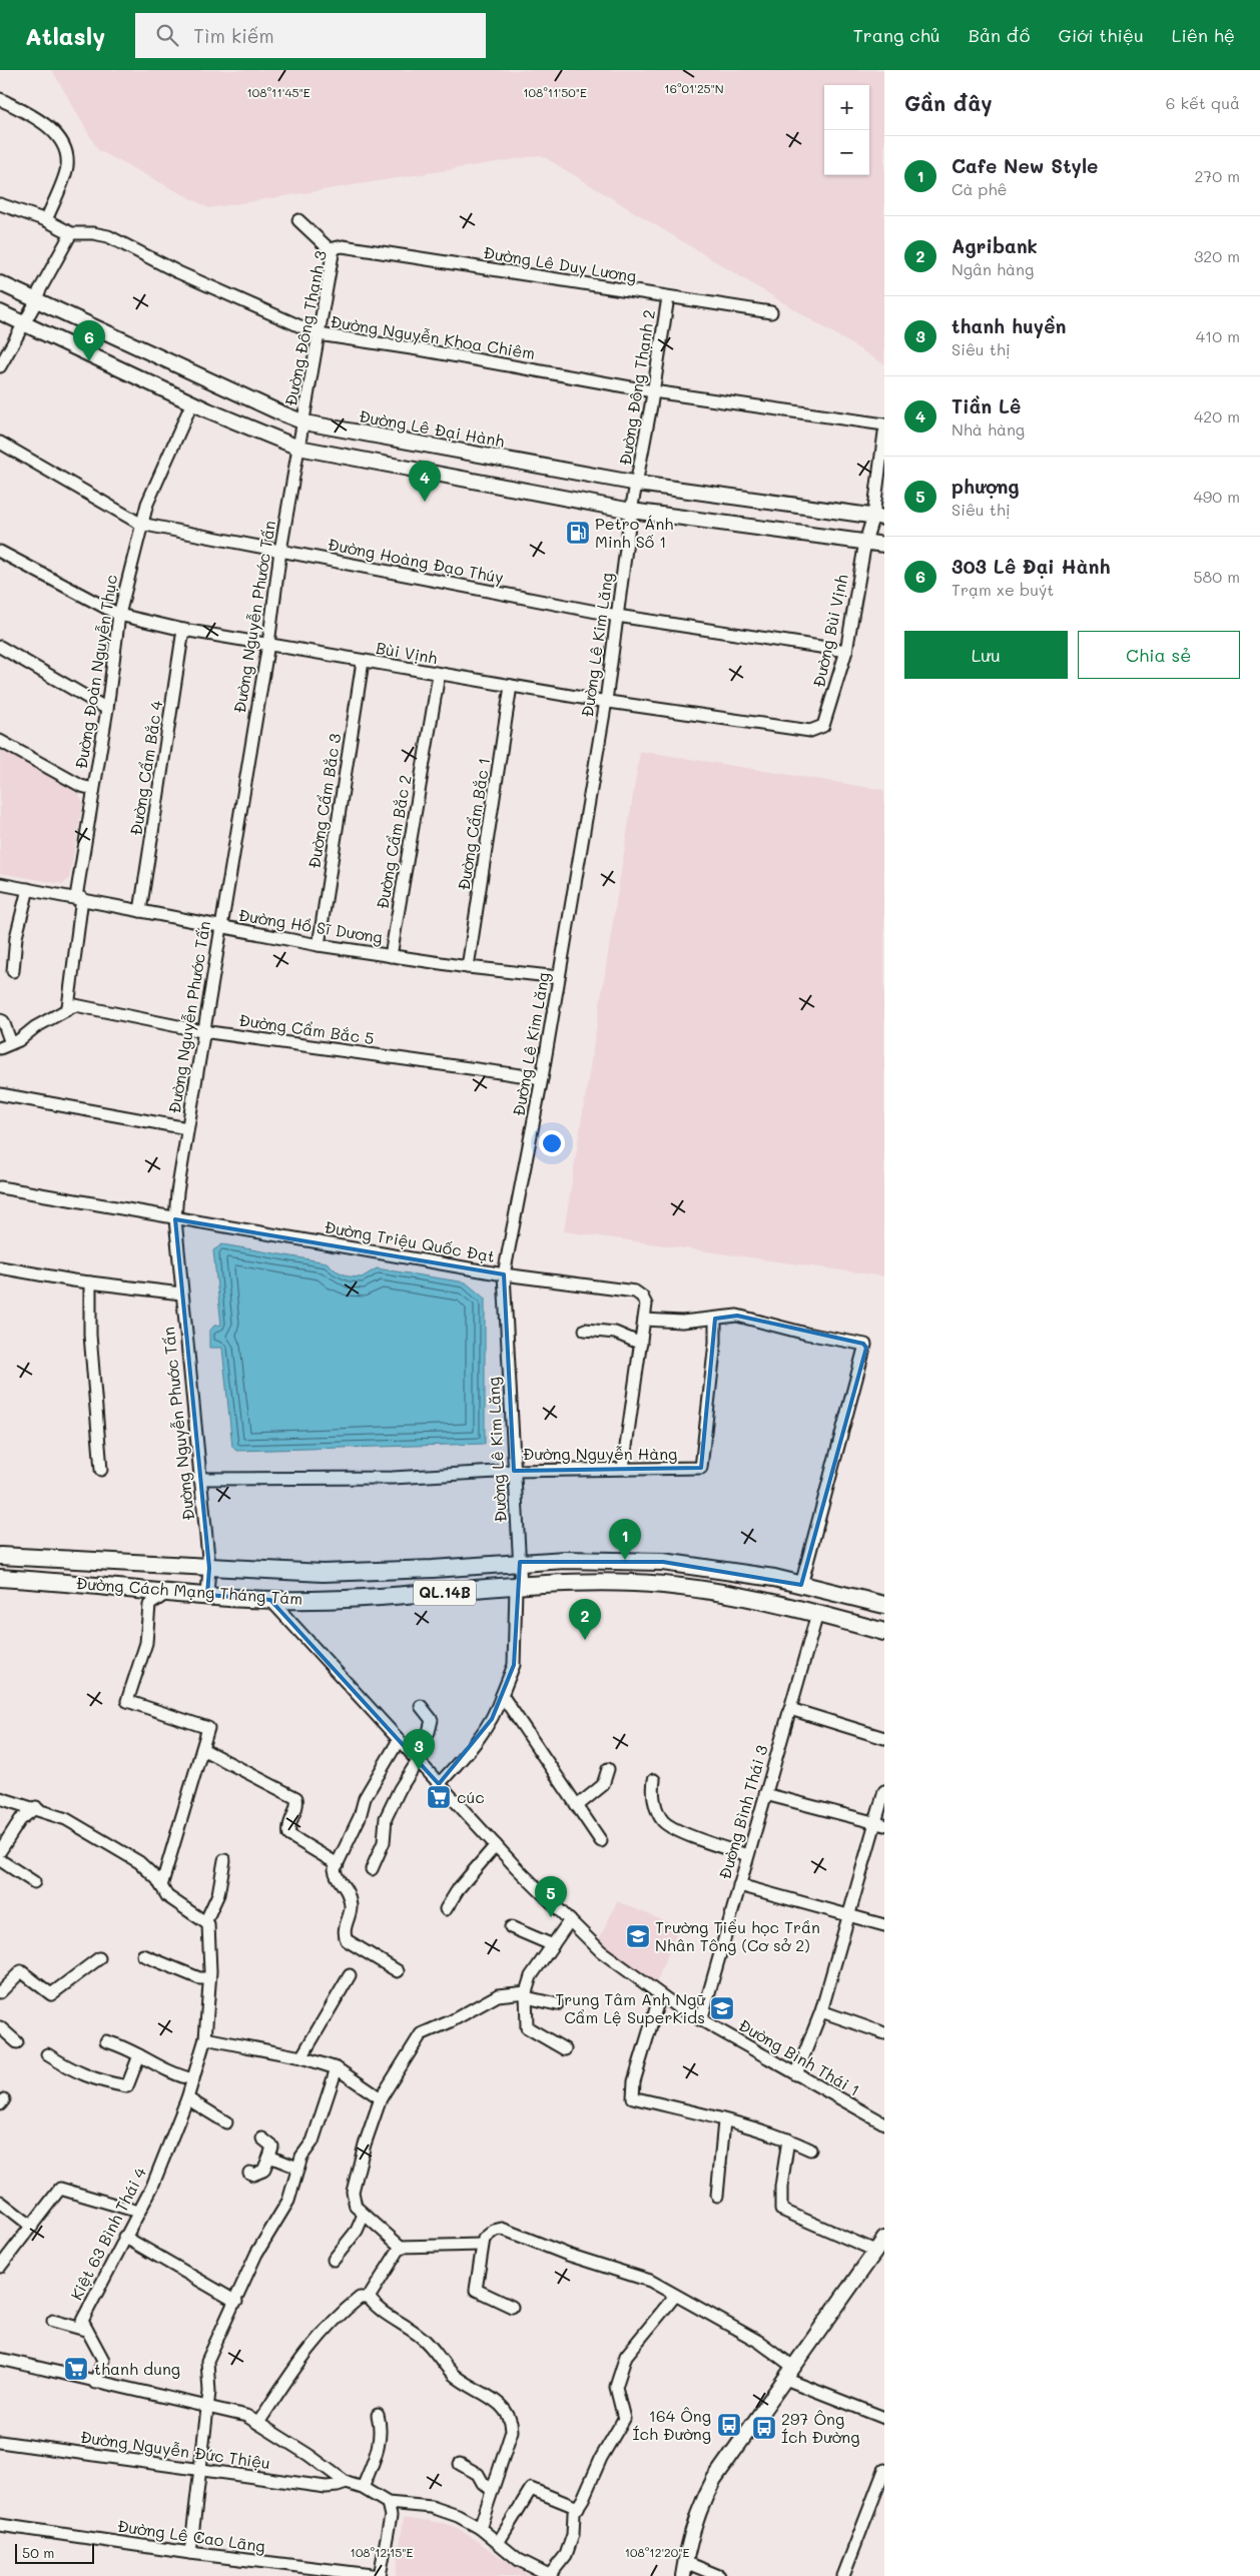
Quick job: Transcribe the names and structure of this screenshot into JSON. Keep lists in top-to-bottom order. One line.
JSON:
{"streets":{"highway":["Đường Cách Mạng Tháng Tám","QL.14B"],"main road":["Đường Lê Đại Hành"],"street":["Đường Lê Duy Lương","Đường Đông Thạnh 3","Đường Nguyễn Khoa Chiêm","Đường Đông Thạnh 2","Đường Hoàng Đạo Thúy","Đường Nguyễn Phước Tấn","Đường Bùi Vịnh","Đường Lê Kim Lăng","Bùi Vịnh","Đường Đoàn Nguyễn Thục","Đường Cẩm Bắc 4","Đường Cẩm Bắc 3","Đường Cẩm Bắc 1","Đường Cẩm Bắc 2","Đường Hồ Sĩ Dương","Đường Cẩm Bắc 5","Đường Triệu Quốc Đạt","Đường Nguyễn Hàng","Đường Bình Thái 3","Đường Bình Thái 1","Kiệt 63 Bình Thái 4","Đường Nguyễn Đức Thiệu","Đường Lê Cao Lãng"]},"crossings":[["Đường Lê Duy Lương","Đường Đông Thạnh 3"],["Đường Lê Duy Lương","Đường Đông Thạnh 2"],["Đường Đông Thạnh 3","Đường Nguyễn Khoa Chiêm"],["Đường Đông Thạnh 3","Đường Lê Đại Hành"],["Đường Đông Thạnh 3","Đường Nguyễn Phước Tấn"],["Đường Nguyễn Khoa Chiêm","Đường Đông Thạnh 2"],["Đường Đông Thạnh 2","Đường Lê Đại Hành"],["Đường Đông Thạnh 2","Đường Lê Kim Lăng"],["Đường Lê Đại Hành","Đường Bùi Vịnh"],["Đường Hoàng Đạo Thúy","Đường Nguyễn Phước Tấn"],["Đường Hoàng Đạo Thúy","Đường Bùi Vịnh"],["Đường Hoàng Đạo Thúy","Đường Lê Kim Lăng"],["Đường Hoàng Đạo Thúy","Đường Đoàn Nguyễn Thục"],["Đường Nguyễn Phước Tấn","Bùi Vịnh"],["Đường Nguyễn Phước Tấn","Đường Hồ Sĩ Dương"],["Đường Nguyễn Phước Tấn","Đường Cẩm Bắc 5"],["Đường Nguyễn Phước Tấn","Đường Triệu Quốc Đạt"],["Đường Nguyễn Phước Tấn","Đường Nguyễn Hàng"],["Đường Nguyễn Phước Tấn","Đường Cách Mạng Tháng Tám"],["Đường Bùi Vịnh","Bùi Vịnh"],["Đường Lê Kim Lăng","Bùi Vịnh"],["Đường Lê Kim Lăng","Đường Hồ Sĩ Dương"],["Đường Lê Kim Lăng","Đường Cẩm Bắc 5"],["Đường Lê Kim Lăng","Đường Triệu Quốc Đạt"],["Đường Lê Kim Lăng","Đường Nguyễn Hàng"],["Đường Lê Kim Lăng","Đường Cách Mạng Tháng Tám"],["Đường Lê Kim Lăng","Đường Bình Thái 1"],["Bùi Vịnh","Đường Đoàn Nguyễn Thục"],["Bùi Vịnh","Đường Cẩm Bắc 4"],["Bùi Vịnh","Đường Cẩm Bắc 3"],["Bùi Vịnh","Đường Cẩm Bắc 1"],["Bùi Vịnh","Đường Cẩm Bắc 2"],["Đường Đoàn Nguyễn Thục","Đường Hồ Sĩ Dương"],["Đường Đoàn Nguyễn Thục","Đường Cẩm Bắc 5"],["Đường Cẩm Bắc 4","Đường Hồ Sĩ Dương"],["Đường Cẩm Bắc 3","Đường Hồ Sĩ Dương"],["Đường Cẩm Bắc 1","Đường Hồ Sĩ Dương"],["Đường Cẩm Bắc 2","Đường Hồ Sĩ Dương"],["Đường Triệu Quốc Đạt","Đường Nguyễn Hàng"],["Đường Cách Mạng Tháng Tám","Đường Bình Thái 3"],["Đường Cách Mạng Tháng Tám","Đường Bình Thái 1"],["Đường Bình Thái 3","Đường Bình Thái 1"]],"places":{"fuel station":["Petro Ánh Minh Số 1"],"supermarket":["cúc","thanh dung"],"school or university":["Trường Tiểu học Trần Nhân Tông (Cơ sở 2)","Trung Tâm Anh Ngữ Cẩm Lệ SuperKids"],"bus stop":["164 Ông Ích Đường","297 Ông Ích Đường"]},"scale_bar":"50 m","page":{"header":"Atlasly","search":"Tìm kiếm","nav":["Trang chủ","Bản đồ","Giới thiệu","Liên hệ"],"heading":["Gần đây","6 kết quả"],"map_buttons":["+","−"],"list":[{"mark":"1","name":"Cafe New Style","note":"Cà phê","value":"270 m"},{"mark":"2","name":"Agribank","note":"Ngân hàng","value":"320 m"},{"mark":"3","name":"thanh huyền","note":"Siêu thị","value":"410 m"},{"mark":"4","name":"Tiần Lê","note":"Nhà hàng","value":"420 m"},{"mark":"5","name":"phượng","note":"Siêu thị","value":"490 m"},{"mark":"6","name":"303 Lê Đại Hành","note":"Trạm xe buýt","value":"580 m"}],"pins":["6","4","1","2","3","5"],"buttons":["Lưu","Chia sẻ"],"scale":"50 m"},"coordinates":["16°01'25\"N","108°11'45\"E","108°11'50\"E","108°12'15\"E","108°12'20\"E"]}
